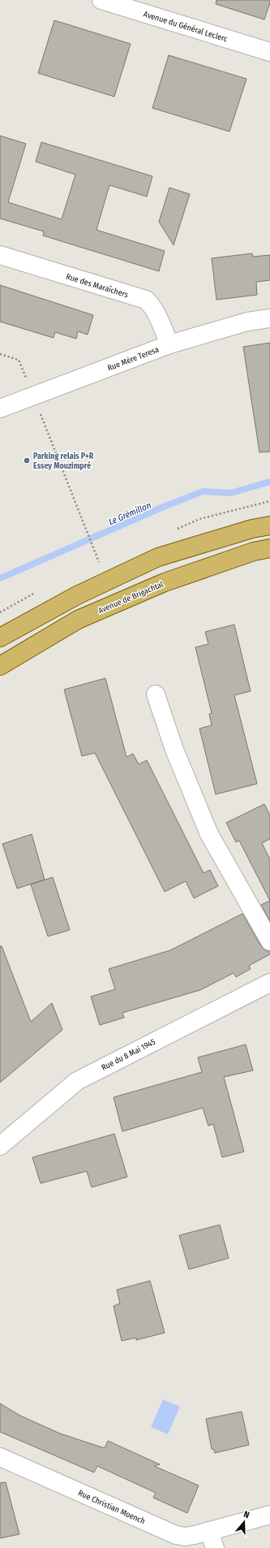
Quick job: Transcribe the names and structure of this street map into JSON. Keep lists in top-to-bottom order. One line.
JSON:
{"streets":{"main road":["Avenue de Brigachtal"],"street":["Avenue du Général Leclerc","Rue des Maraîchers","Rue Mère Teresa","Rue du 8 Mai 1945","Rue Christian Moench"]},"crossings":[["Rue des Maraîchers","Rue Mère Teresa"]],"water":["Le Grémillon"],"places":["Parking relais P+R Essey Mouzimpré"],"north":"top"}
